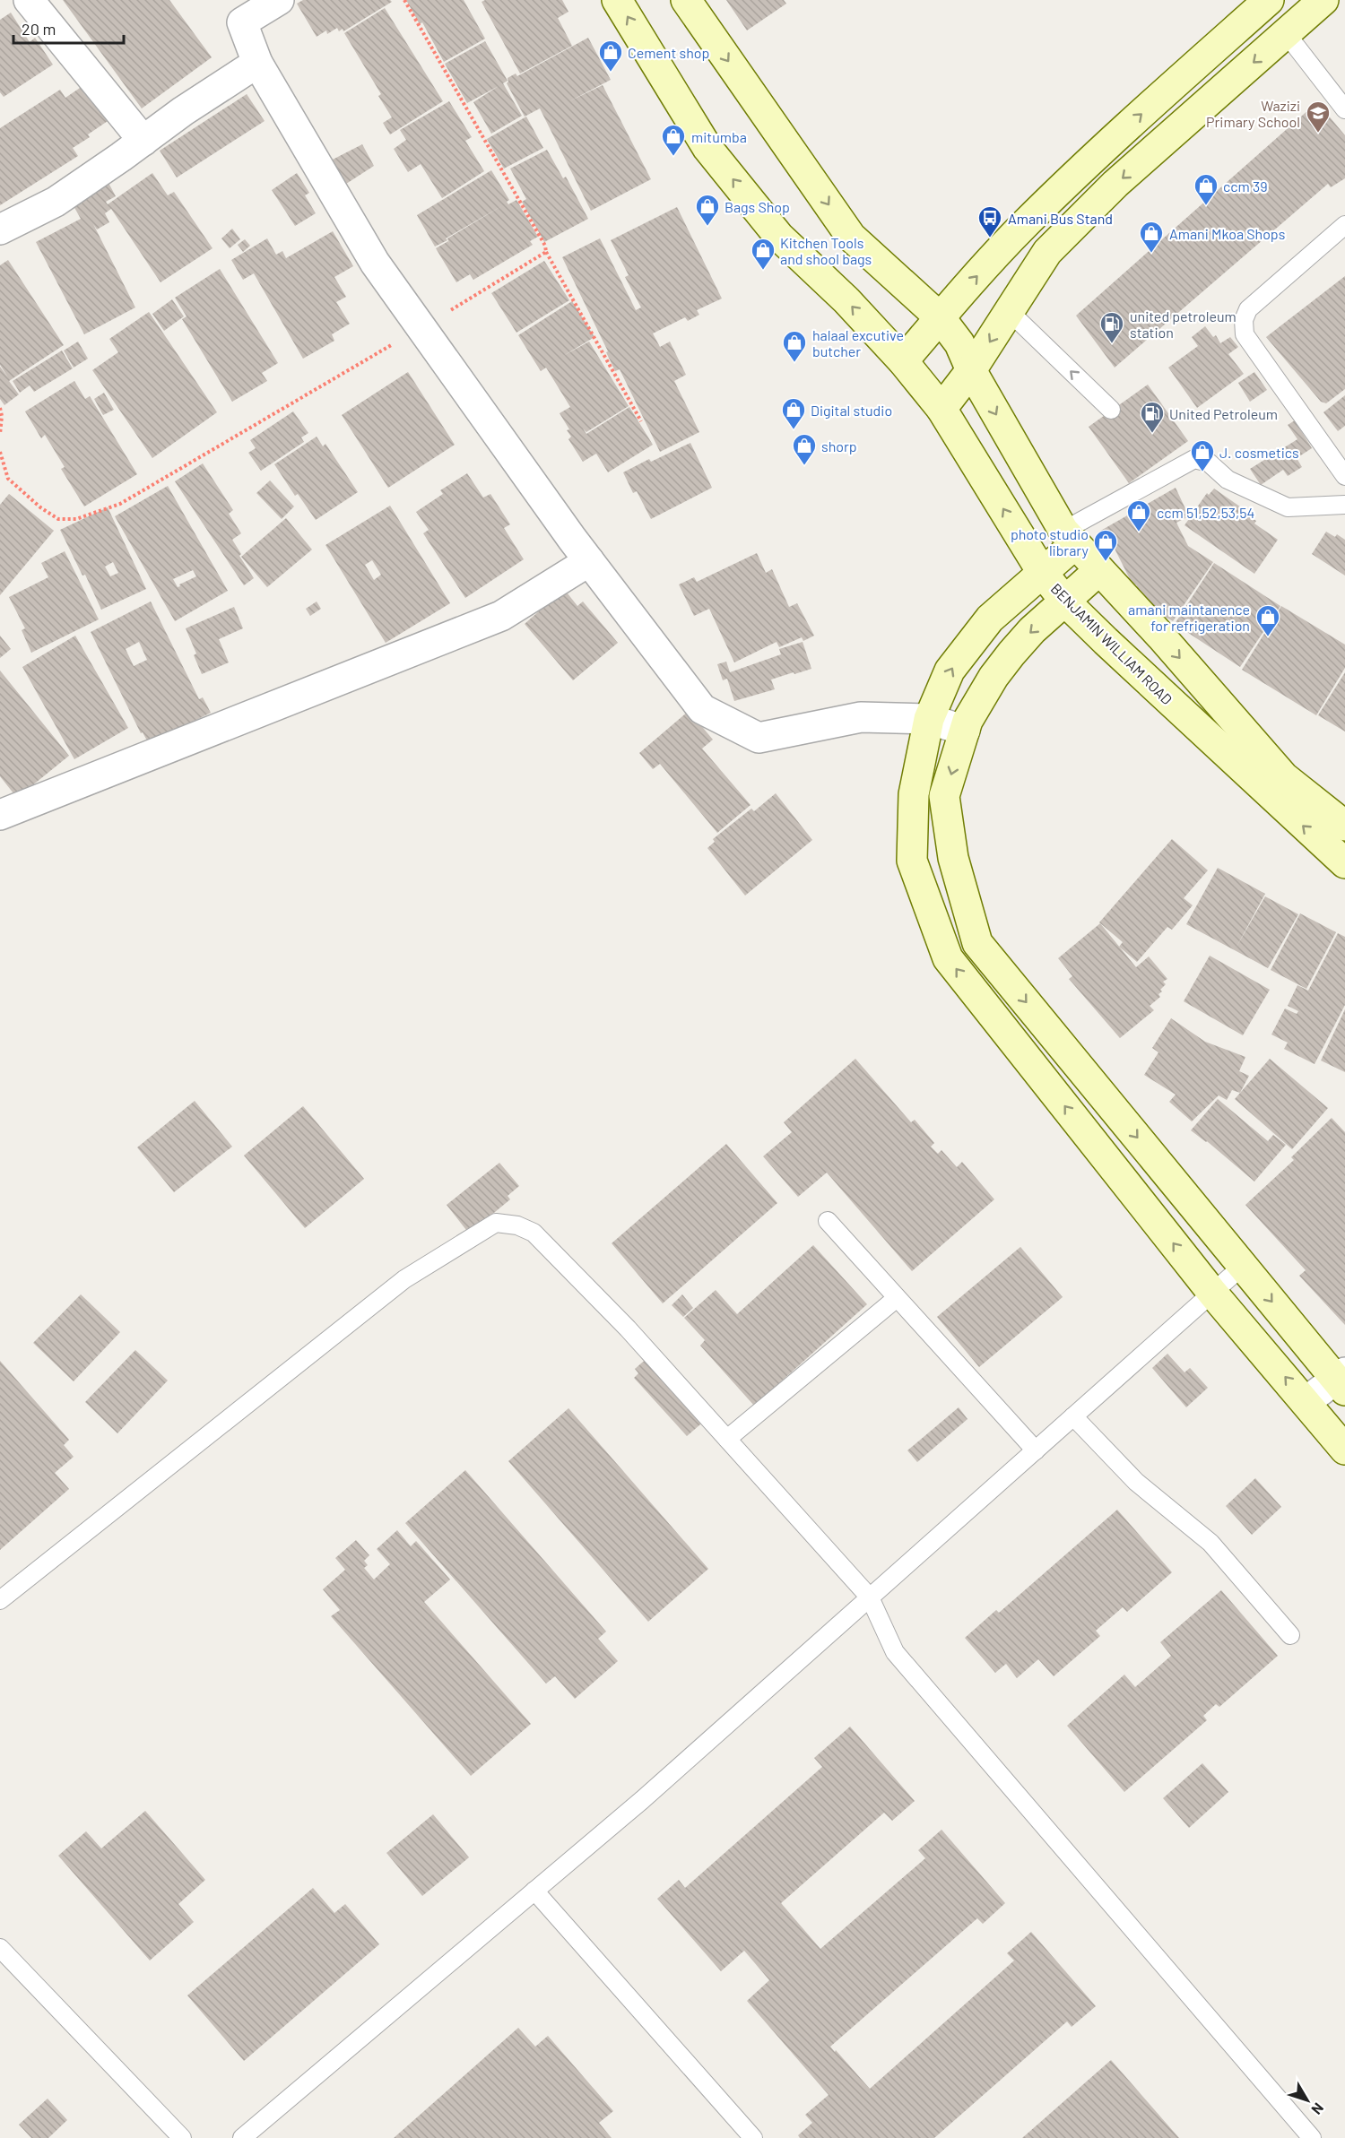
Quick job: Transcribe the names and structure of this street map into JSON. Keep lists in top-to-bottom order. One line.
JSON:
{"streets":{"main road":["BENJAMIN WILLIAM ROAD"]},"places":{"shop":["Cement shop","mitumba","ccm 39","Bags Shop","Amani Mkoa Shops","Kitchen Tools and shool bags","halaal excutive butcher","Digital studio","shorp","J. cosmetics","ccm 51,52,53,54","photo studio library","amani maintanence for refrigeration"],"school or university":["Wazizi Primary School"],"bus stop":["Amani Bus Stand"],"fuel station":["united petroleum station","United Petroleum"]},"scale_bar":"20 m","north":"bottom right"}
